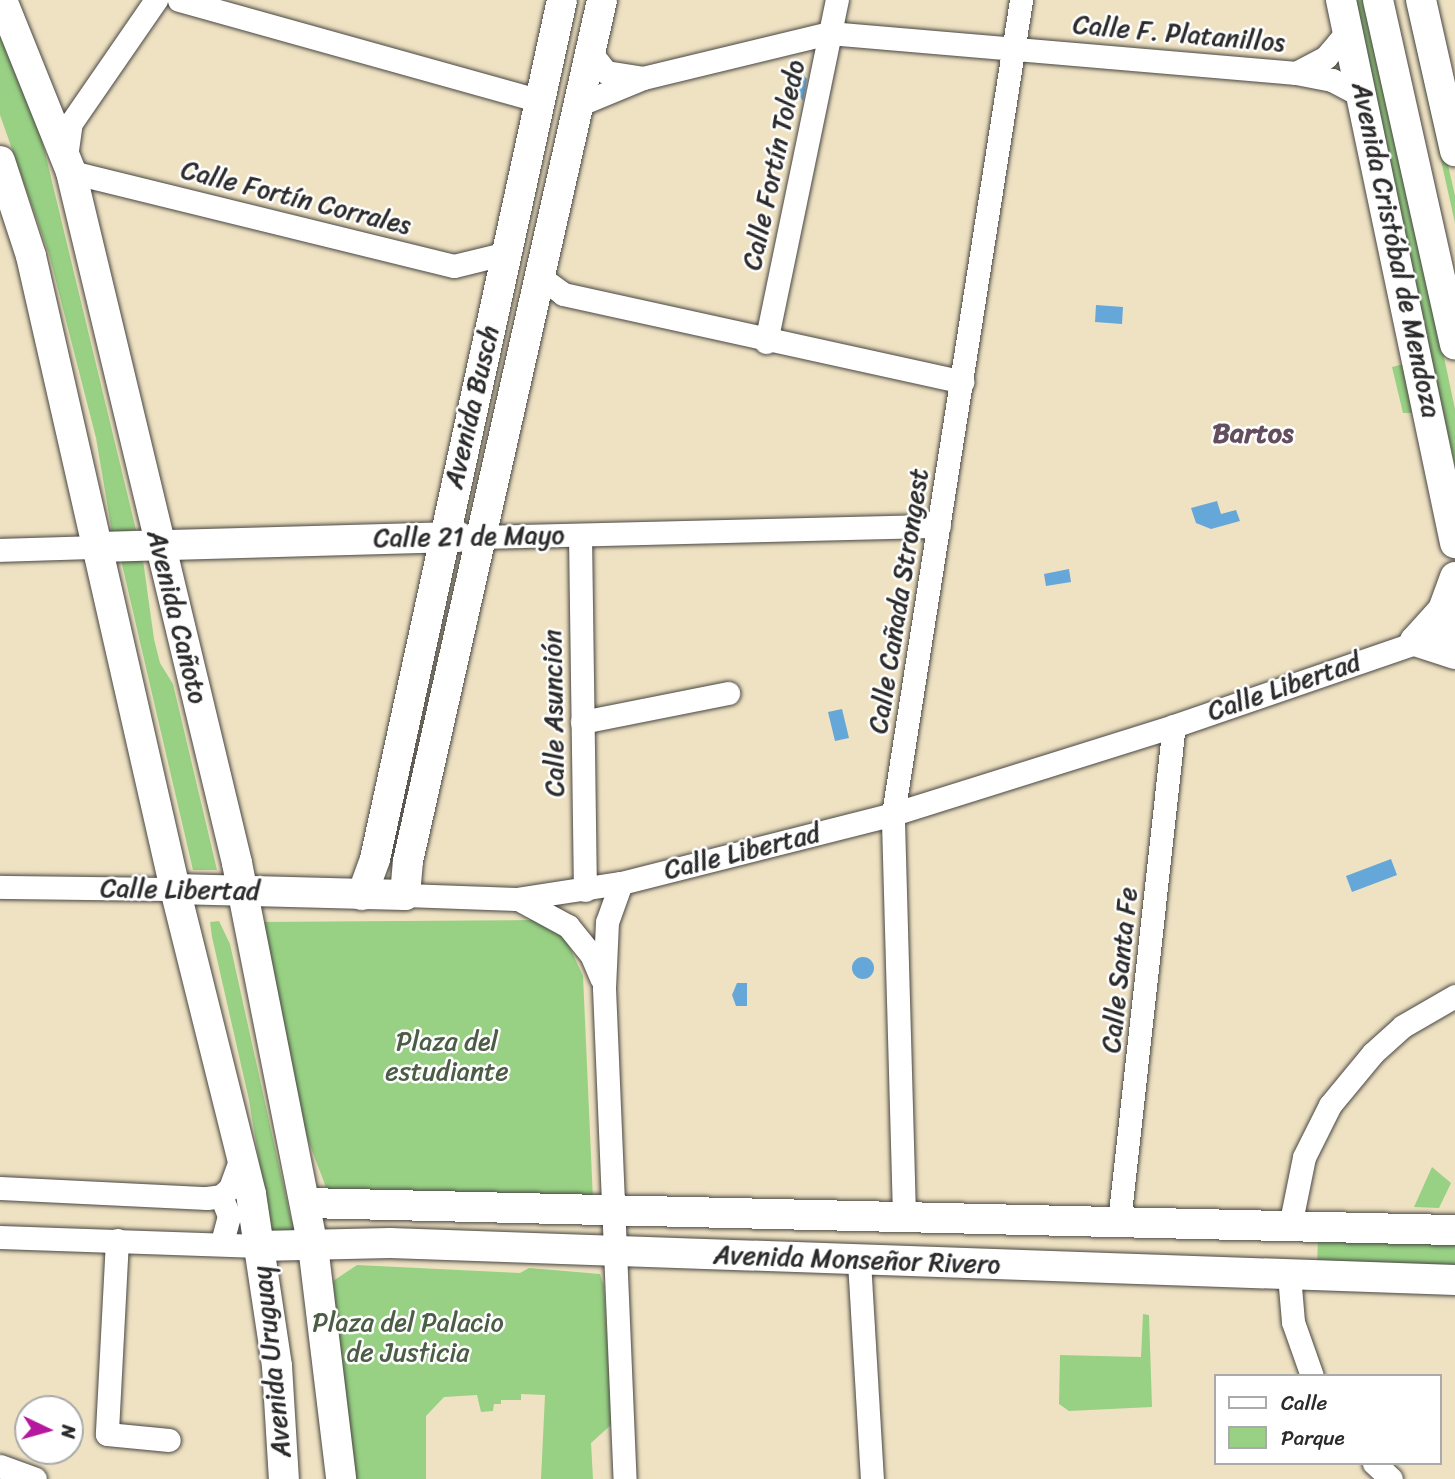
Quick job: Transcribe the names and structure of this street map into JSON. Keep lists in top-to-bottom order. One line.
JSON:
{"streets":{"main road":["Avenida Cristóbal de Mendoza","Avenida Busch","Calle 21 de Mayo","Avenida Cañoto","Calle Libertad","Avenida Monseñor Rivero","Avenida Uruguay"],"street":["Calle F. Platanillos","Calle Fortín Toledo","Calle Fortín Corrales","Calle Cañada Strongest","Calle Asunción","Calle Santa Fe"]},"crossings":[["Calle F. Platanillos","Calle Fortín Toledo"],["Calle F. Platanillos","Avenida Cristóbal de Mendoza"],["Calle F. Platanillos","Avenida Busch"],["Calle F. Platanillos","Calle Cañada Strongest"],["Calle Fortín Corrales","Avenida Busch"],["Calle Fortín Corrales","Avenida Cañoto"],["Avenida Busch","Calle 21 de Mayo"],["Avenida Busch","Calle Libertad"],["Calle 21 de Mayo","Calle Cañada Strongest"],["Calle 21 de Mayo","Avenida Cañoto"],["Calle 21 de Mayo","Calle Asunción"],["Calle Cañada Strongest","Calle Libertad"],["Calle Cañada Strongest","Avenida Monseñor Rivero"],["Avenida Cañoto","Calle Libertad"],["Avenida Cañoto","Avenida Monseñor Rivero"],["Avenida Cañoto","Avenida Uruguay"],["Calle Libertad","Calle Asunción"],["Calle Libertad","Calle Santa Fe"],["Calle Santa Fe","Avenida Monseñor Rivero"],["Avenida Monseñor Rivero","Avenida Uruguay"]],"districts":["Bartos"],"parks":["Plaza del estudiante","Plaza del Palacio de Justicia"],"legend":["Calle","Parque"],"north":"right"}
